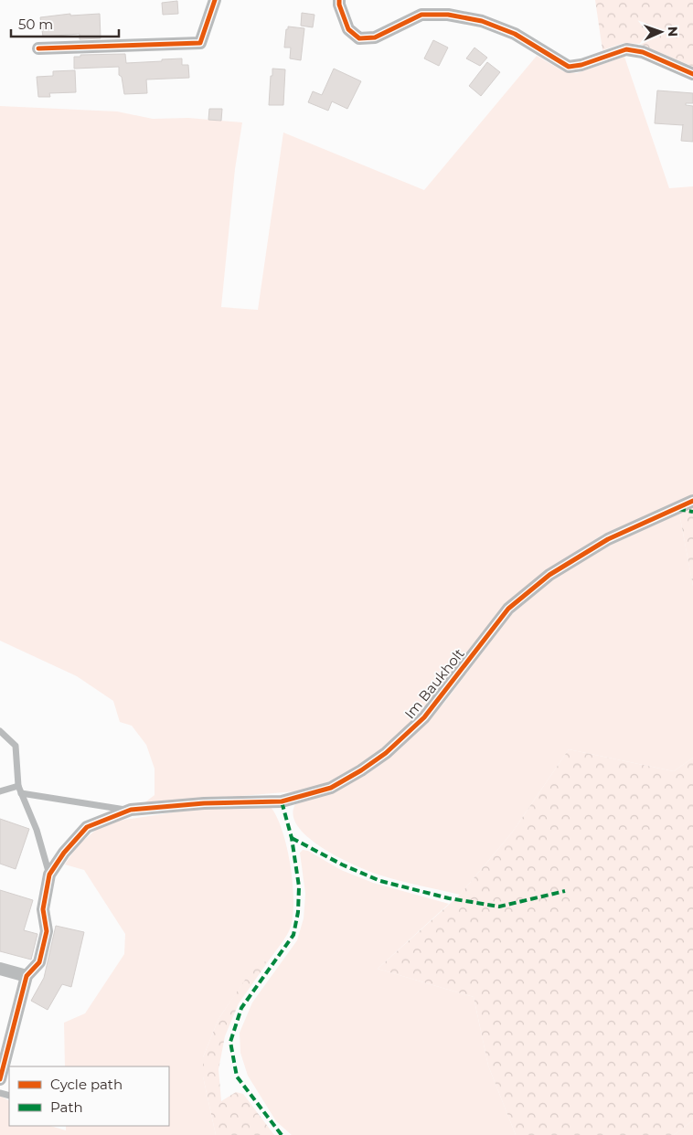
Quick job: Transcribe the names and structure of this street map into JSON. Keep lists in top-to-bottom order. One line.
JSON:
{"streets":{"street":["Im Baukholt"]},"legend":["Cycle path","Path"],"scale_bar":"50 m","north":"right"}
